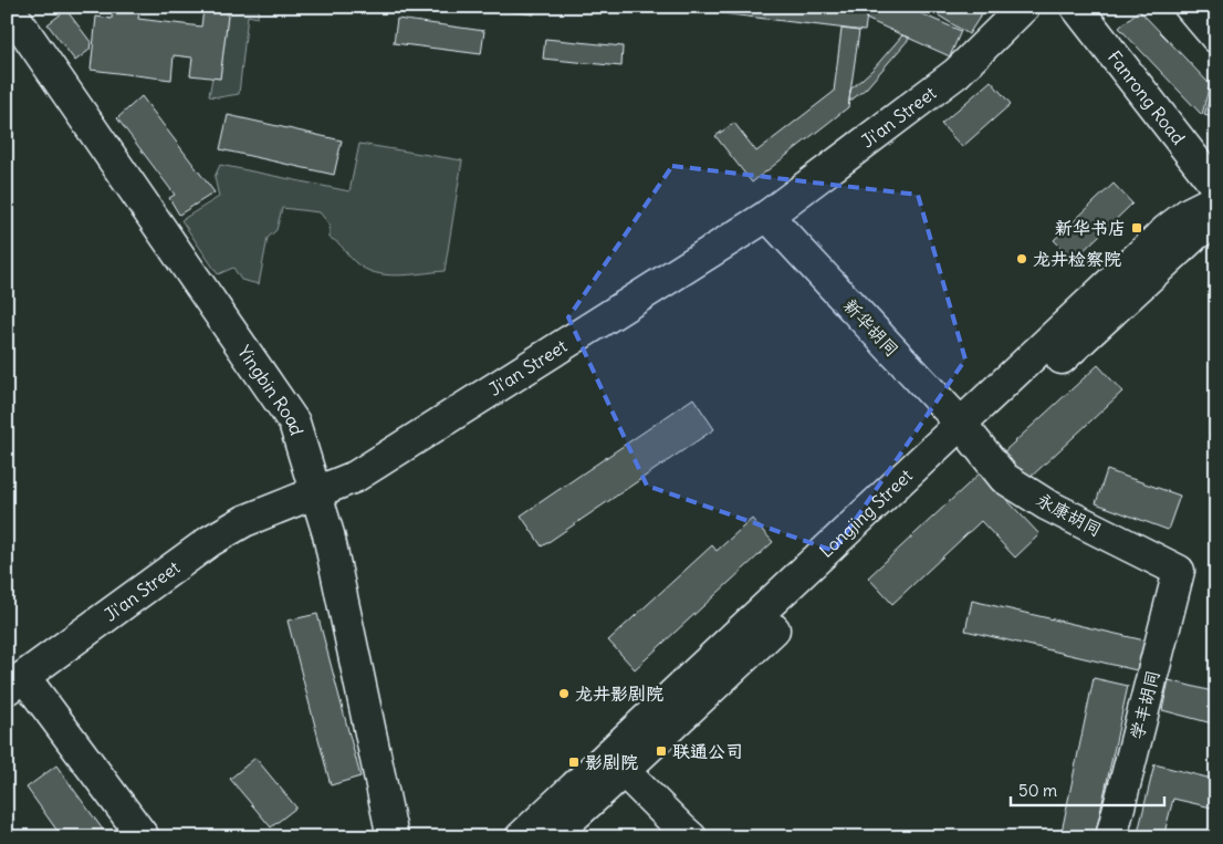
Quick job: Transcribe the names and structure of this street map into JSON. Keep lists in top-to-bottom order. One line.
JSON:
{"streets":{"street":["Fanrong Road","Ji'an Street","新华胡同","Yingbin Road","Longjing Street","永康胡同","学丰胡同"]},"crossings":[["Ji'an Street","新华胡同"],["Ji'an Street","Yingbin Road"],["新华胡同","Longjing Street"],["新华胡同","永康胡同"],["Longjing Street","永康胡同"],["永康胡同","学丰胡同"]],"places":{"transit":["新华书店","联通公司","影剧院"],"other":["龙井检察院","龙井影剧院"]},"scale_bar":"50 m"}
